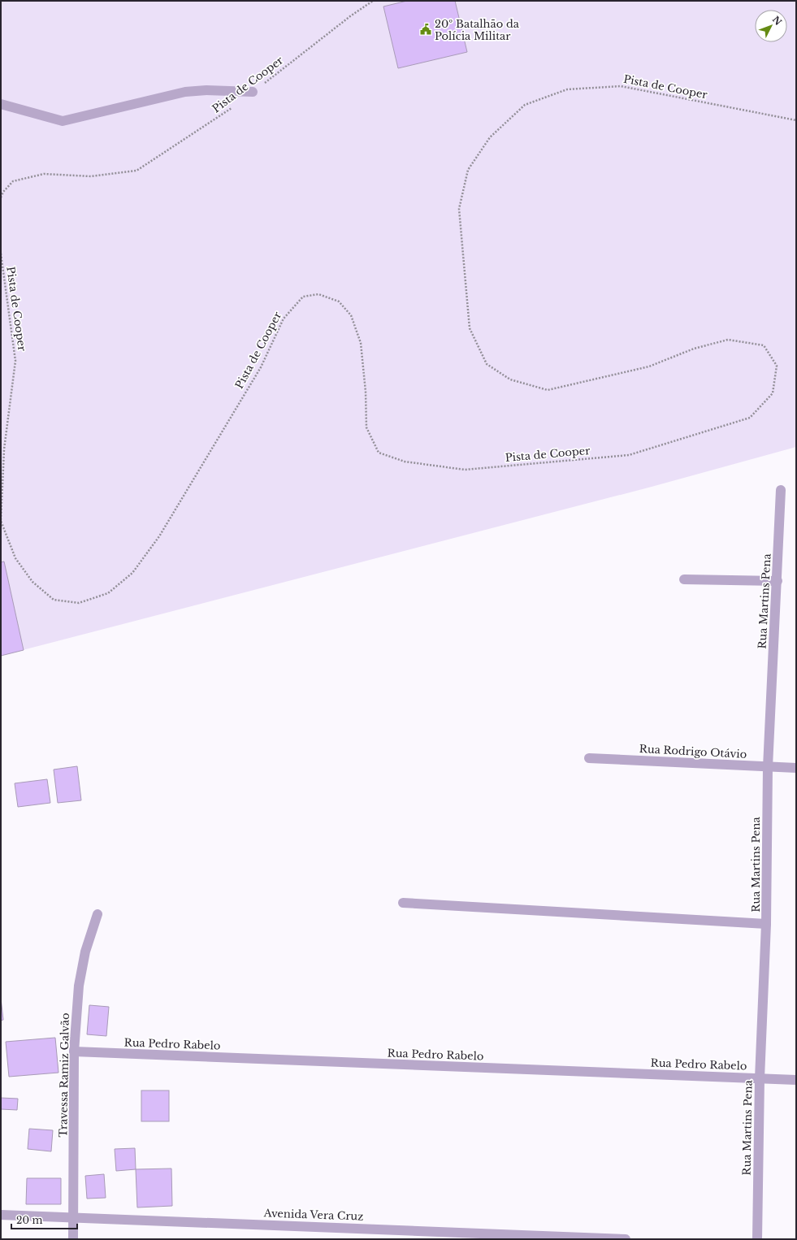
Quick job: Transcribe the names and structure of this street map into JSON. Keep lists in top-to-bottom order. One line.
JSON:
{"streets":{"street":["Rua Martins Pena","Rua Rodrigo Otávio","Rua Pedro Rabelo","Travessa Ramiz Galvão","Avenida Vera Cruz"],"path":["Pista de Cooper"]},"crossings":[["Rua Martins Pena","Rua Rodrigo Otávio"],["Rua Martins Pena","Rua Pedro Rabelo"],["Rua Pedro Rabelo","Travessa Ramiz Galvão"],["Travessa Ramiz Galvão","Avenida Vera Cruz"]],"places":{"public building":["20º Batalhão da Polícia Militar"]},"scale_bar":"20 m","north":"top right"}
